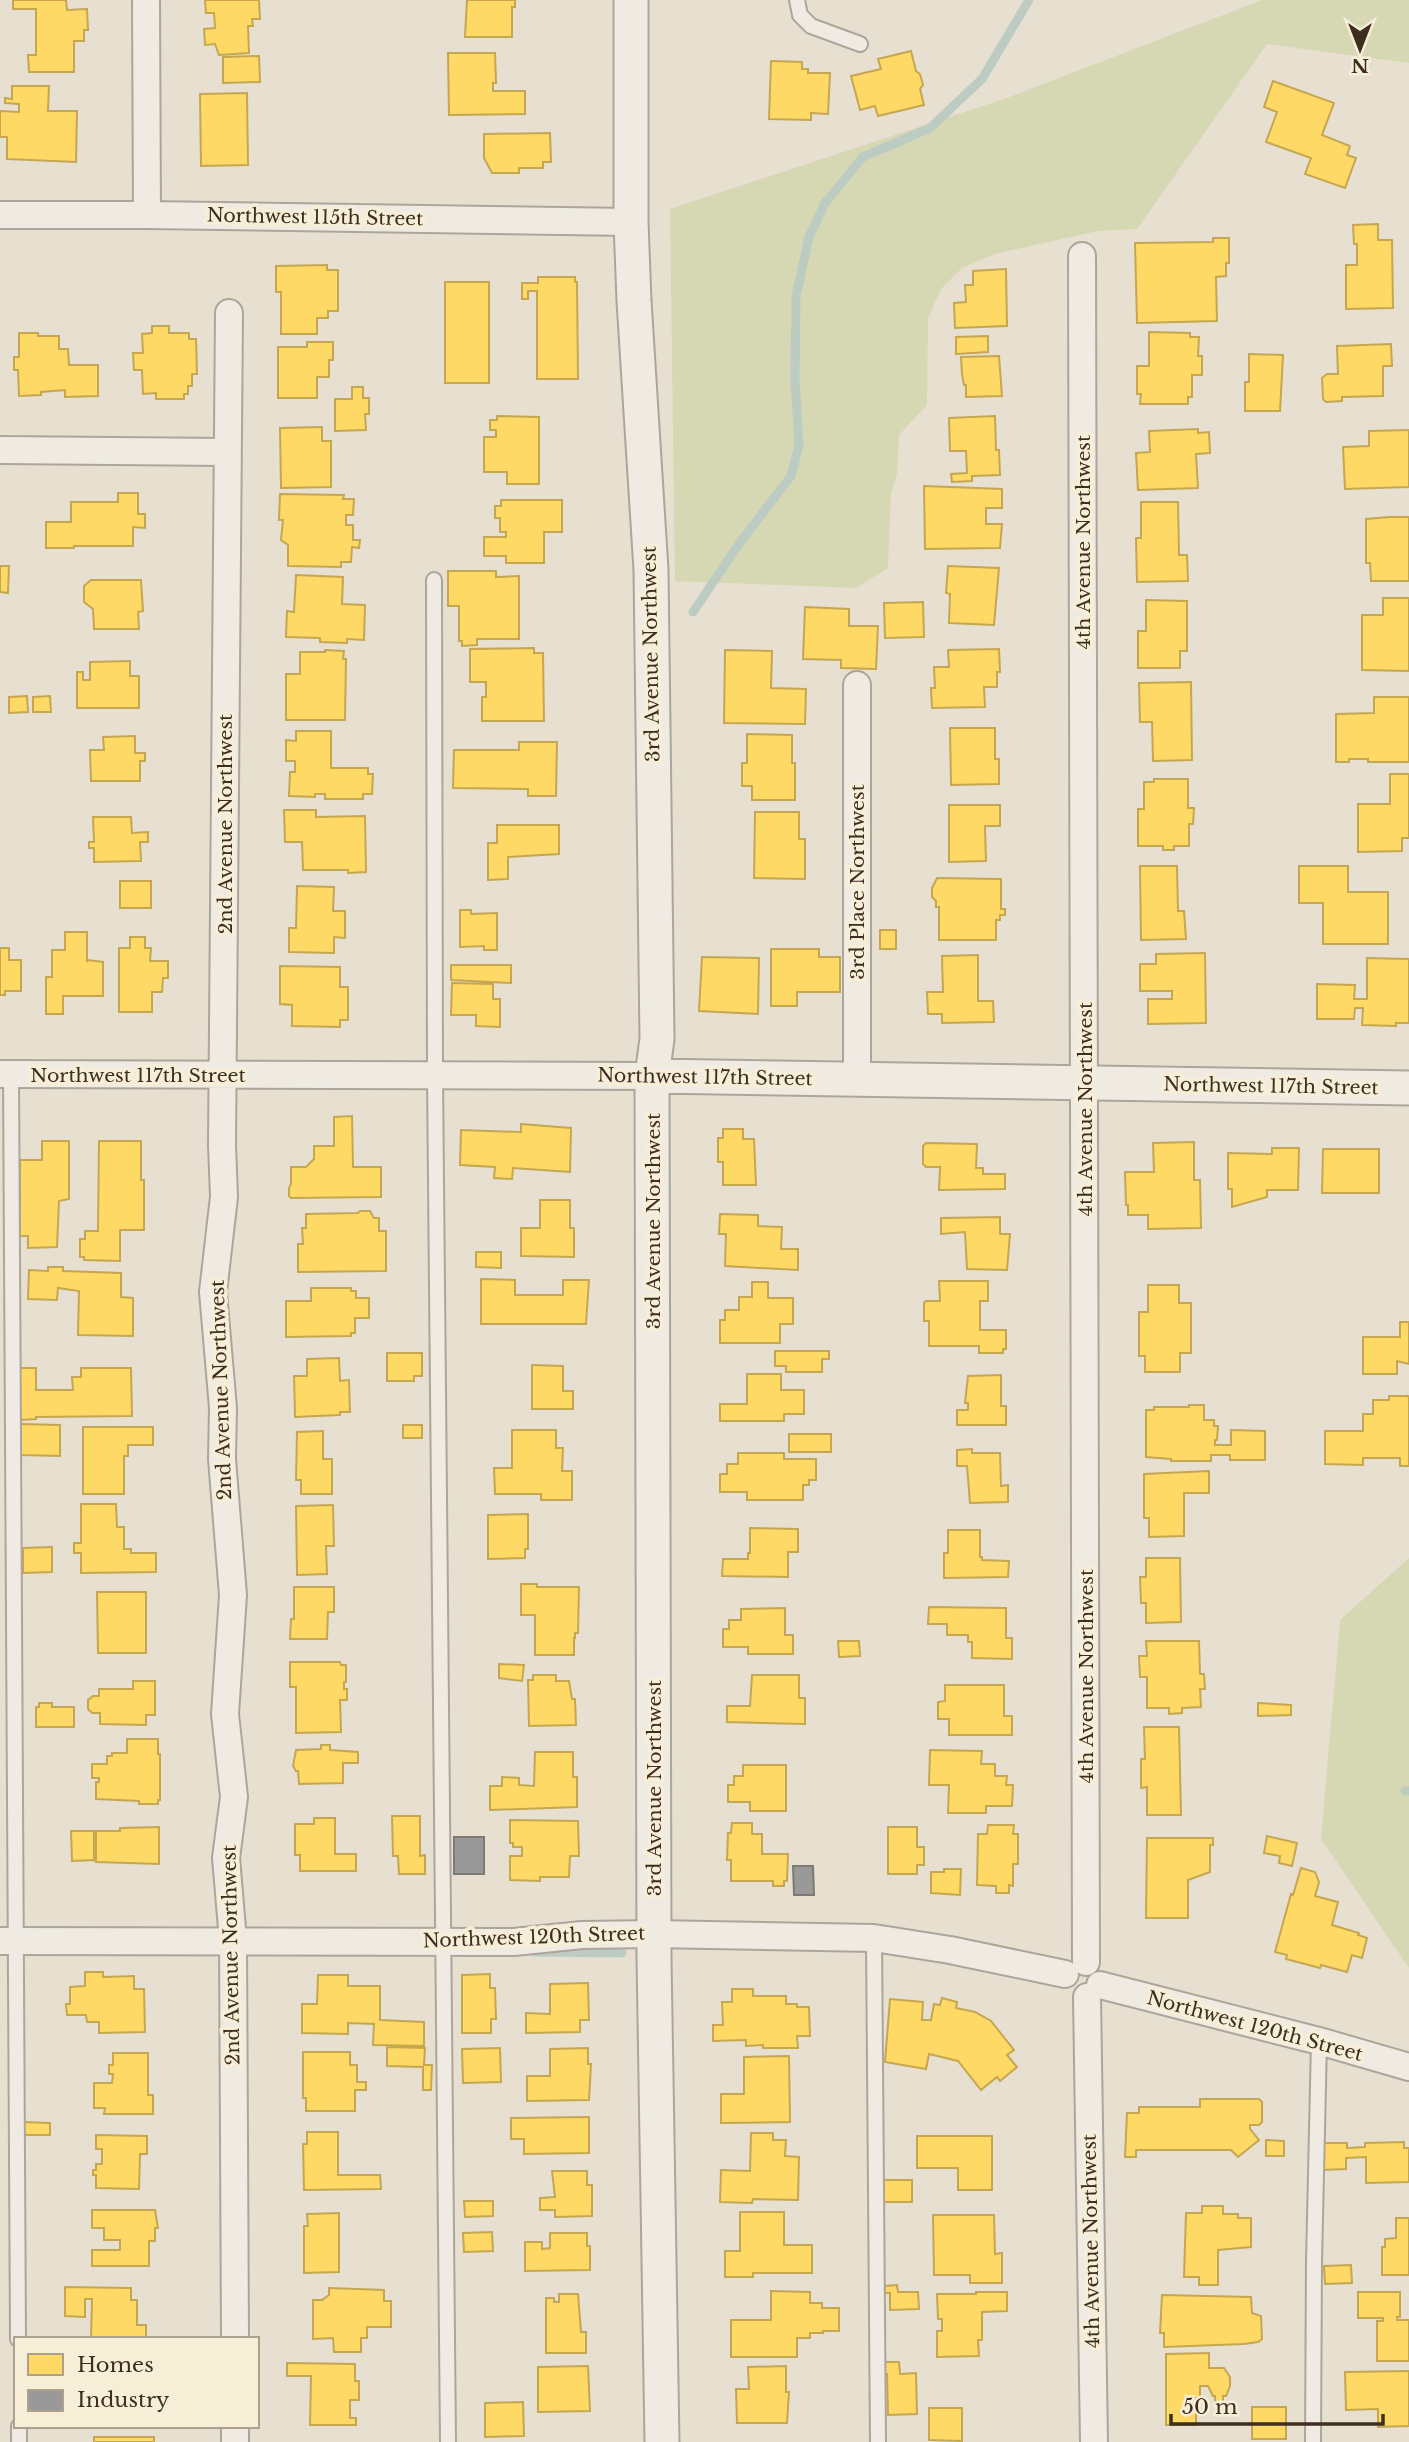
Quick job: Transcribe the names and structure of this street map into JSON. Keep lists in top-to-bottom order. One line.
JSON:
{"streets":{"street":["Northwest 115th Street","4th Avenue Northwest","3rd Avenue Northwest","2nd Avenue Northwest","3rd Place Northwest","Northwest 117th Street","Northwest 120th Street"]},"crossings":[["Northwest 115th Street","3rd Avenue Northwest"],["4th Avenue Northwest","Northwest 117th Street"],["4th Avenue Northwest","Northwest 120th Street"],["3rd Avenue Northwest","Northwest 117th Street"],["3rd Avenue Northwest","Northwest 120th Street"],["2nd Avenue Northwest","Northwest 117th Street"],["2nd Avenue Northwest","Northwest 120th Street"],["3rd Place Northwest","Northwest 117th Street"]],"legend":["Homes","Industry"],"scale_bar":"50 m","north":"bottom"}
